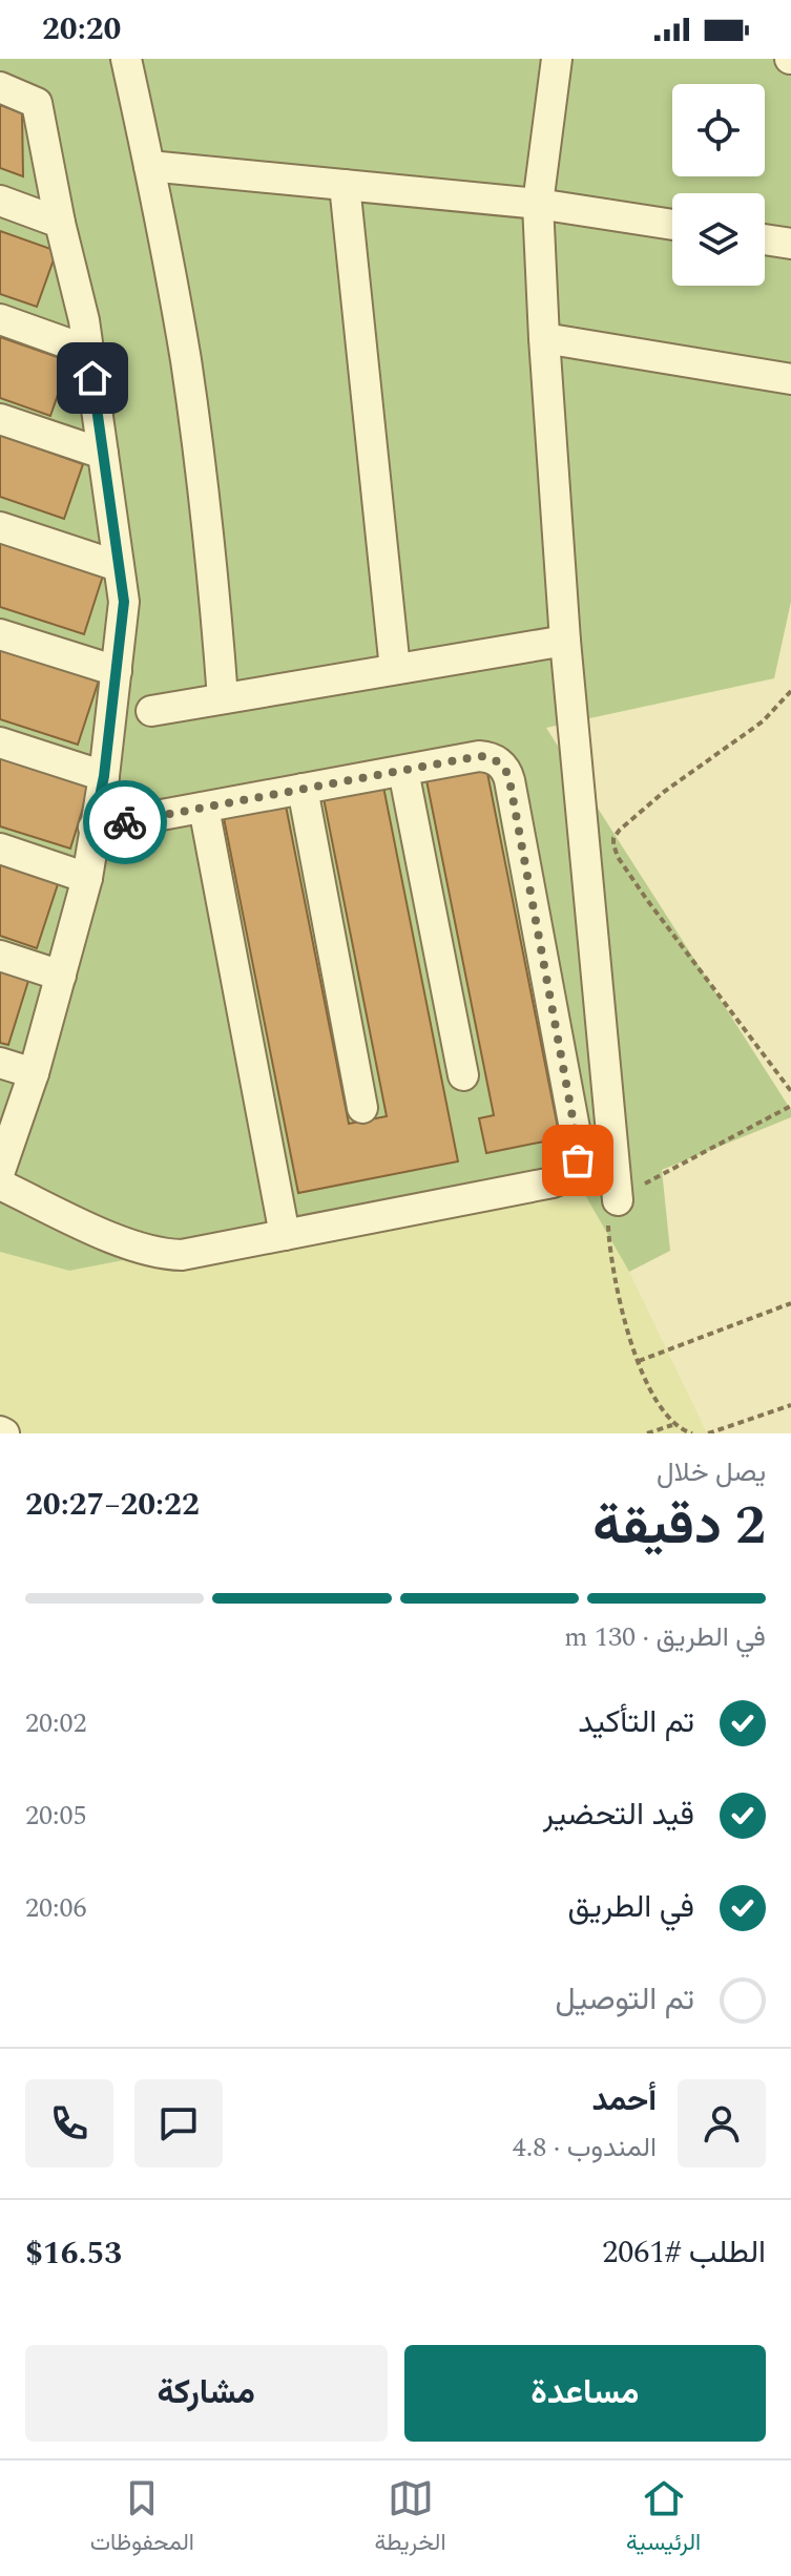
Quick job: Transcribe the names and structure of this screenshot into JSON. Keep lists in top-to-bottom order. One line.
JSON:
{"page":{"status":"20:20","heading":["2 دقيقة","يصل خلال","20:22–20:27"],"panel":["أحمد","المندوب · 4.8","الطلب #2061","$16.53"],"bar":"في الطريق · 130 m","list":[["تم التأكيد","20:02"],["قيد التحضير","20:05"],["في الطريق","20:06"],"تم التوصيل"],"buttons":["مساعدة","مشاركة"],"tabs":["الرئيسية","الخريطة","المحفوظات"]}}
